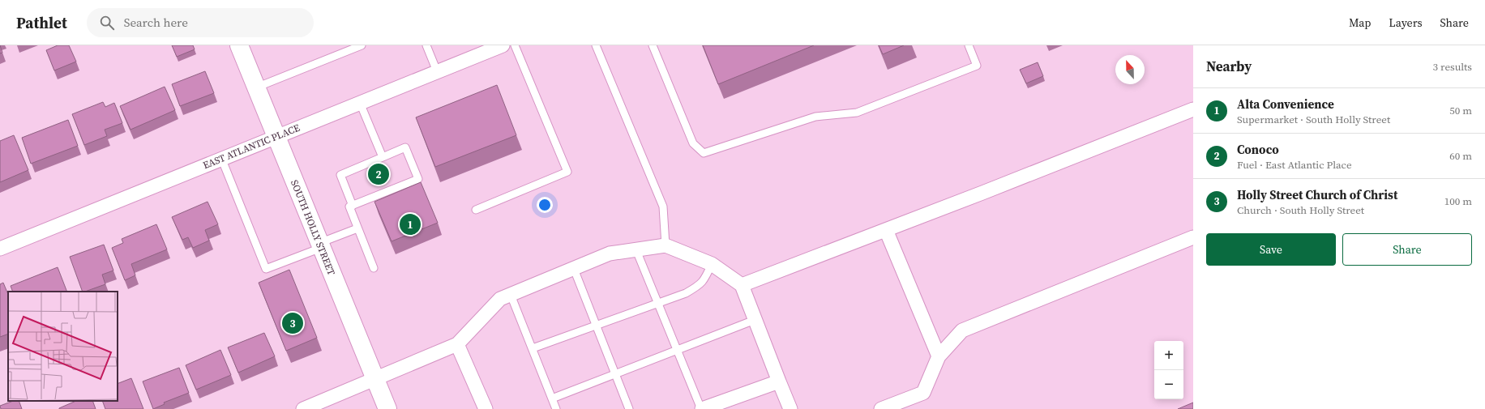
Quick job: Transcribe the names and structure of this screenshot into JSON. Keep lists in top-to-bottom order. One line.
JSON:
{"streets":{"main road":["SOUTH HOLLY STREET"],"street":["EAST ATLANTIC PLACE"]},"crossings":[["EAST ATLANTIC PLACE","SOUTH HOLLY STREET"]],"north":"top","page":{"header":"Pathlet","search":"Search here","nav":["Map","Layers","Share"],"heading":["Nearby","3 results"],"list":[{"mark":"1","name":"Alta Convenience","note":"Supermarket · South Holly Street","value":"50 m"},{"mark":"2","name":"Conoco","note":"Fuel · East Atlantic Place","value":"60 m"},{"mark":"3","name":"Holly Street Church of Christ","note":"Church · South Holly Street","value":"100 m"}],"pins":["2","1","3"],"buttons":["Save","Share"],"map_buttons":["+","−"]}}
